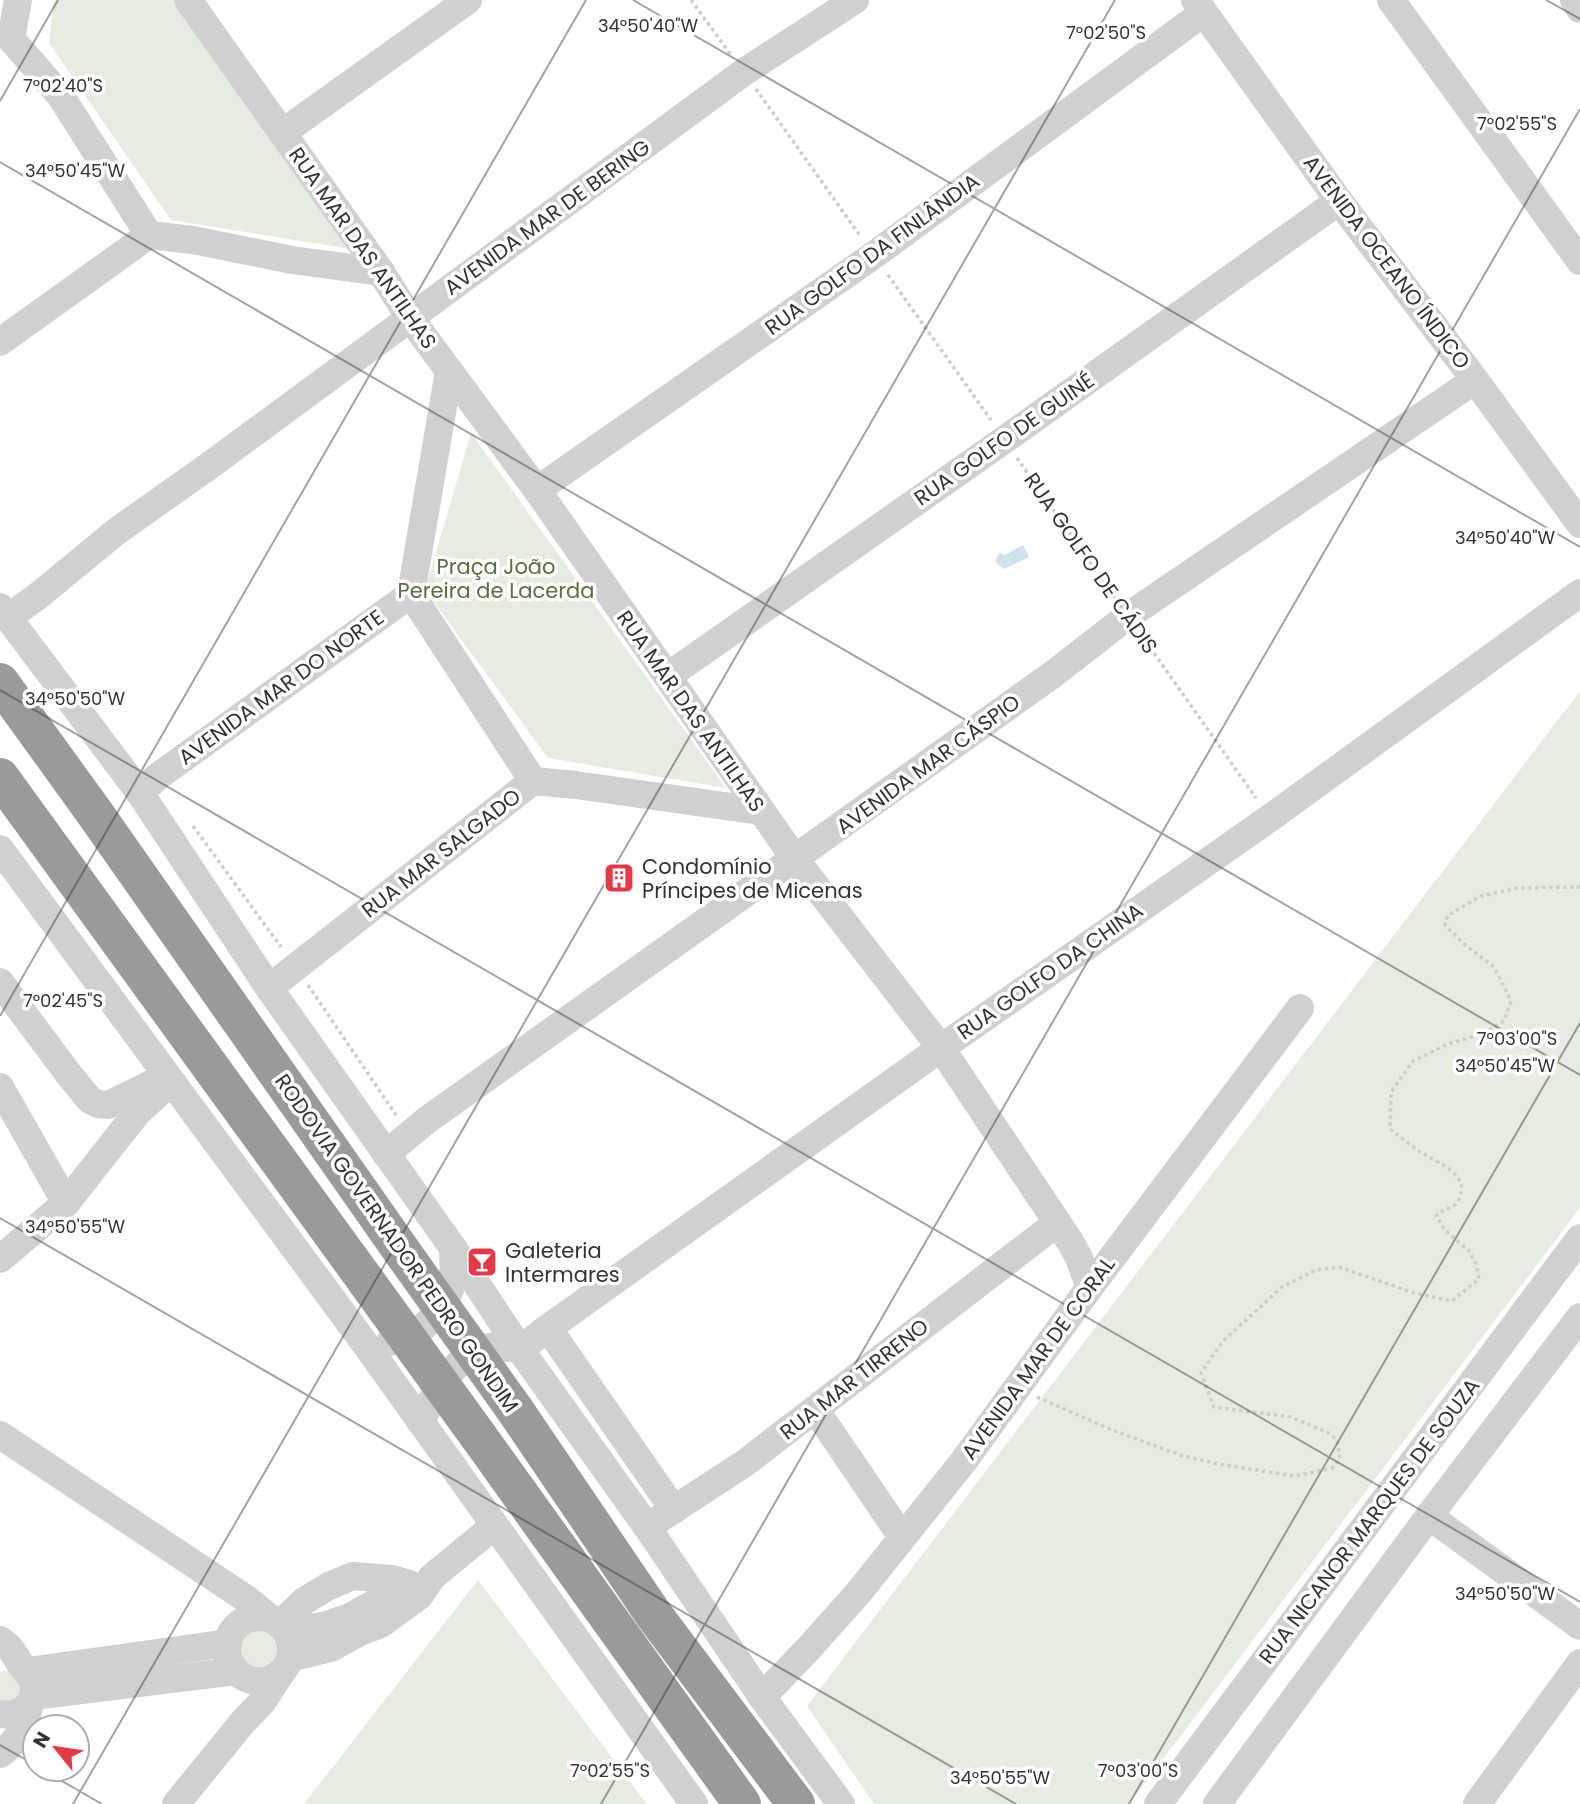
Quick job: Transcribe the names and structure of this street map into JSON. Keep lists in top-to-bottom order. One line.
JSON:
{"streets":{"highway":["RODOVIA GOVERNADOR PEDRO GONDIM"],"street":["AVENIDA MAR DE BERING","RUA MAR DAS ANTILHAS","RUA GOLFO DA FINLÂNDIA","AVENIDA OCEANO ÍNDICO","RUA GOLFO DE GUINÉ","AVENIDA MAR DO NORTE","AVENIDA MAR CÁSPIO","RUA MAR SALGADO","RUA GOLFO DA CHINA","AVENIDA MAR DE CORAL","RUA MAR TIRRENO","RUA NICANOR MARQUES DE SOUZA"],"path":["RUA GOLFO DE CÁDIS"]},"crossings":[["AVENIDA MAR DE BERING","RUA MAR DAS ANTILHAS"],["AVENIDA MAR DE BERING","RUA GOLFO DE CÁDIS"],["RUA MAR DAS ANTILHAS","RUA GOLFO DA FINLÂNDIA"],["RUA MAR DAS ANTILHAS","RUA GOLFO DE GUINÉ"],["RUA MAR DAS ANTILHAS","AVENIDA MAR CÁSPIO"],["RUA MAR DAS ANTILHAS","RUA MAR SALGADO"],["RUA MAR DAS ANTILHAS","RUA GOLFO DA CHINA"],["RUA MAR DAS ANTILHAS","AVENIDA MAR DE CORAL"],["RUA MAR DAS ANTILHAS","RUA MAR TIRRENO"],["RUA GOLFO DA FINLÂNDIA","AVENIDA OCEANO ÍNDICO"],["RUA GOLFO DA FINLÂNDIA","RUA GOLFO DE CÁDIS"],["AVENIDA OCEANO ÍNDICO","RUA GOLFO DE GUINÉ"],["AVENIDA OCEANO ÍNDICO","AVENIDA MAR CÁSPIO"],["RUA GOLFO DE GUINÉ","RUA GOLFO DE CÁDIS"],["RUA GOLFO DE CÁDIS","AVENIDA MAR CÁSPIO"],["RUA GOLFO DE CÁDIS","RUA GOLFO DA CHINA"]],"parks":["Praça João Pereira de Lacerda"],"places":{"building":["Condomínio Príncipes de Micenas"],"bar":["Galeteria Intermares"]},"north":"top left","coordinates":["34°50'40\"W","7°02'50\"S","7°02'40\"S","7°02'55\"S","34°50'45\"W","34°50'50\"W","7°02'45\"S","7°03'00\"S","34°50'55\"W"]}
